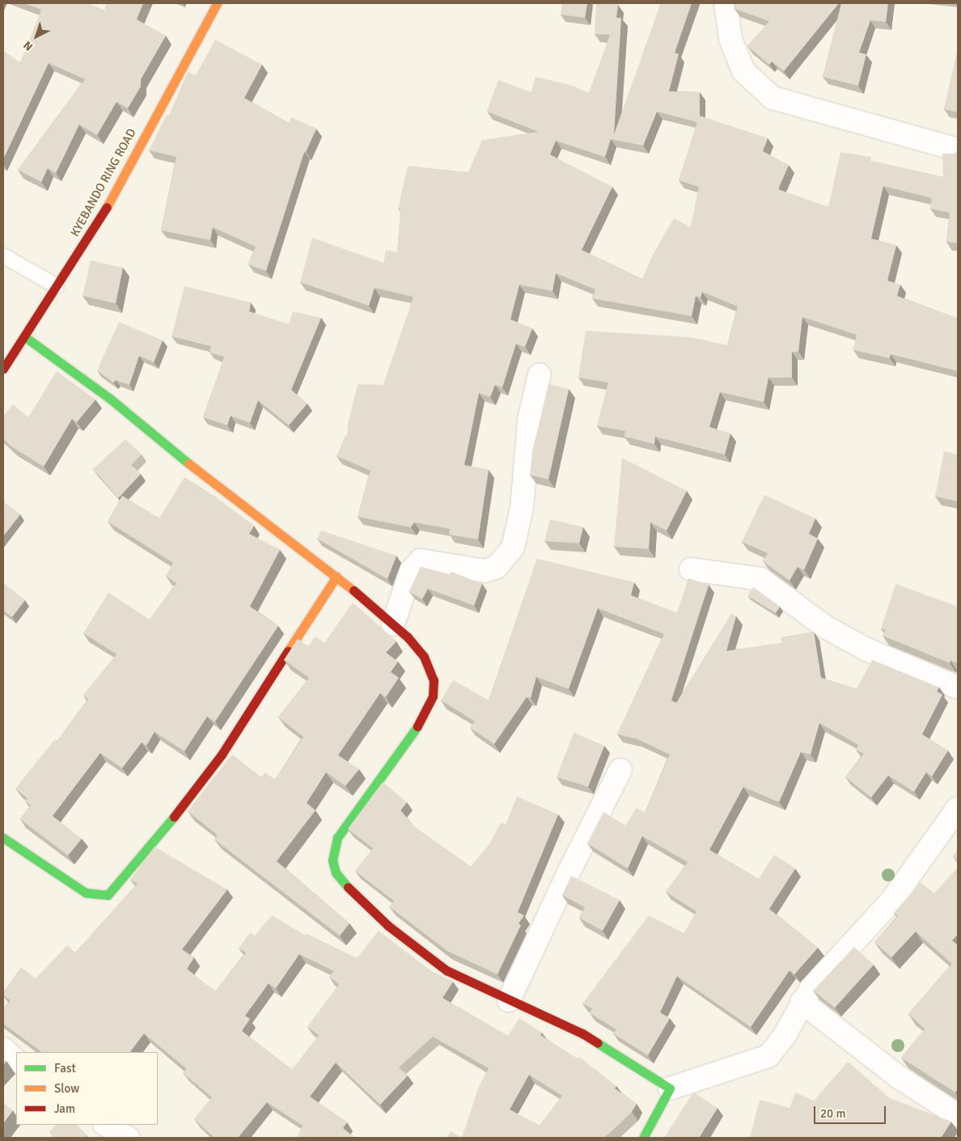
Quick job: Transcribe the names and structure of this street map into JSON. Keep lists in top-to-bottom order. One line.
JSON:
{"streets":{"street":["KYEBANDO RING ROAD"]},"legend":["Fast","Slow","Jam"],"scale_bar":"20 m","north":"bottom left"}
